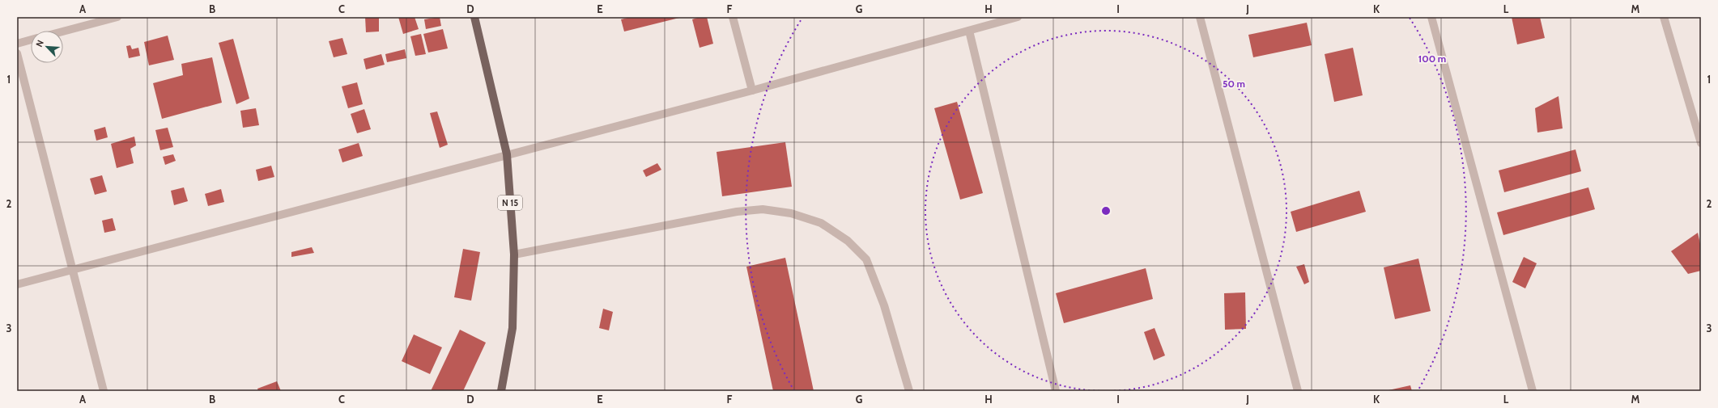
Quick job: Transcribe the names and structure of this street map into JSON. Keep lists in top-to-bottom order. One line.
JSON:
{"streets":{"main road":["N 15"]},"north":"top left","grid":{"columns":["A","B","C","D","E","F","G","H","I","J","K","L","M"],"rows":["1","2","3"]},"rings":["100 m","50 m"]}
